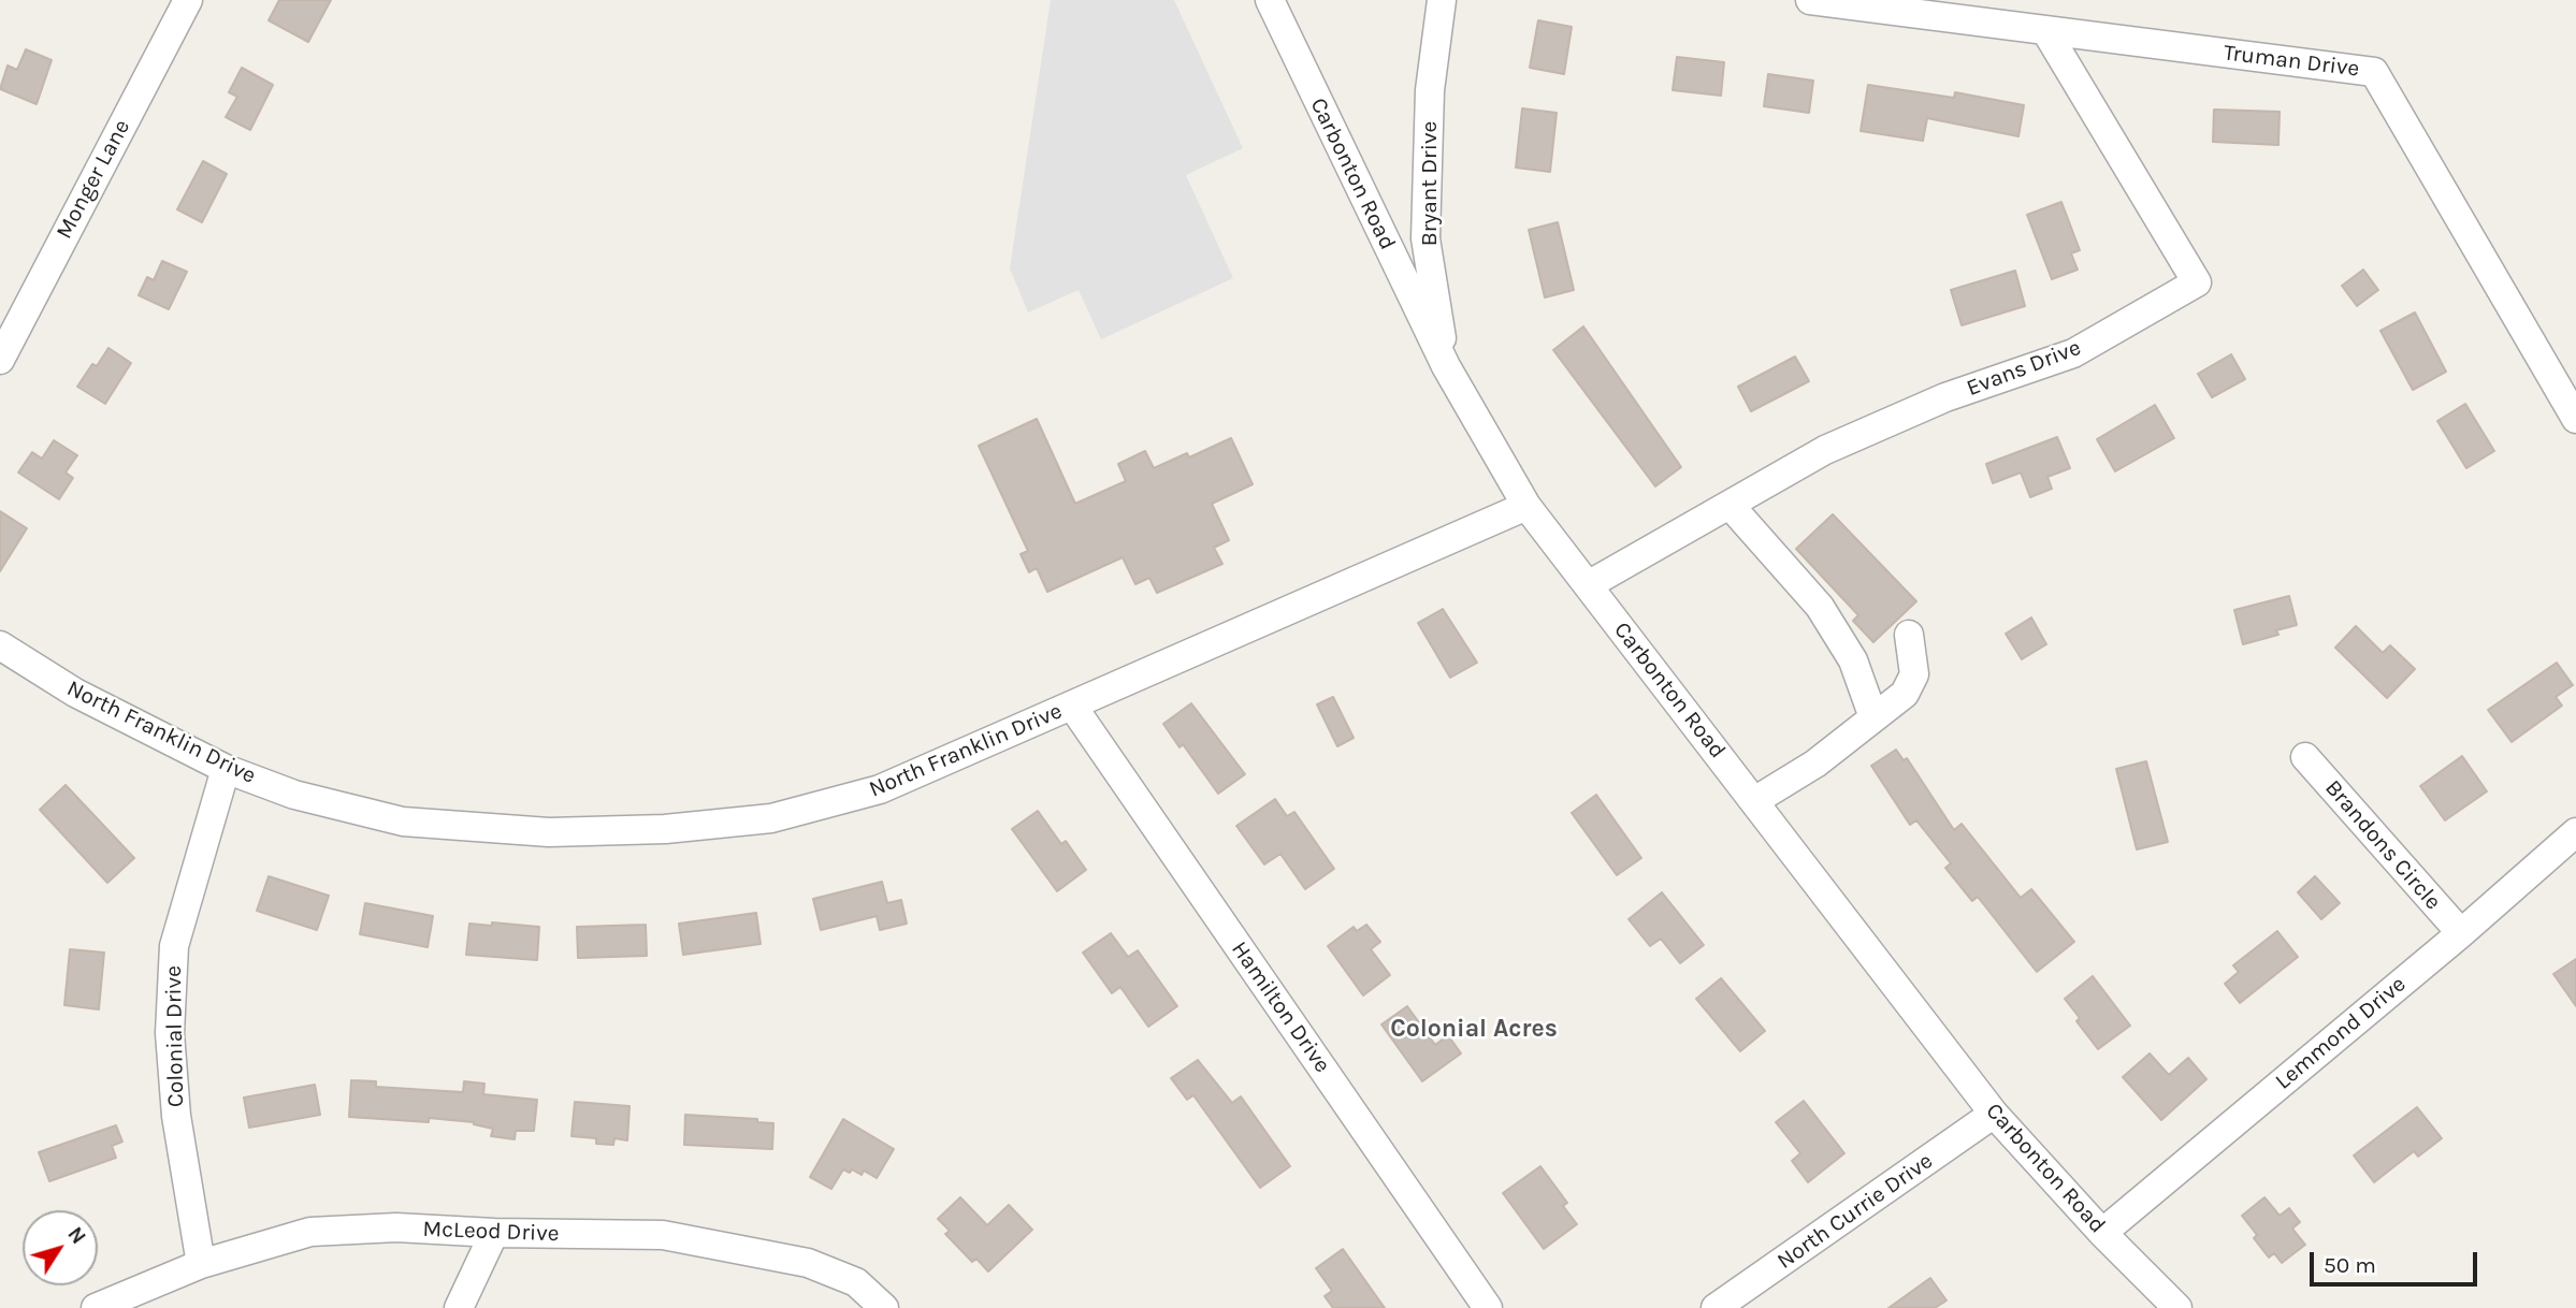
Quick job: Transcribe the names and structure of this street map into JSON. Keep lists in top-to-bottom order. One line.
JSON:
{"streets":{"street":["Truman Drive","Carbonton Road","Monger Lane","Bryant Drive","Evans Drive","North Franklin Drive","Brandons Circle","Hamilton Drive","Lemmond Drive","Colonial Drive","North Currie Drive","McLeod Drive"]},"crossings":[["Truman Drive","Evans Drive"],["Carbonton Road","Bryant Drive"],["Carbonton Road","Evans Drive"],["Carbonton Road","North Franklin Drive"],["Carbonton Road","Lemmond Drive"],["Carbonton Road","North Currie Drive"],["North Franklin Drive","Hamilton Drive"],["North Franklin Drive","Colonial Drive"],["Brandons Circle","Lemmond Drive"],["Colonial Drive","McLeod Drive"]],"districts":["Colonial Acres"],"scale_bar":"50 m","north":"top right"}
